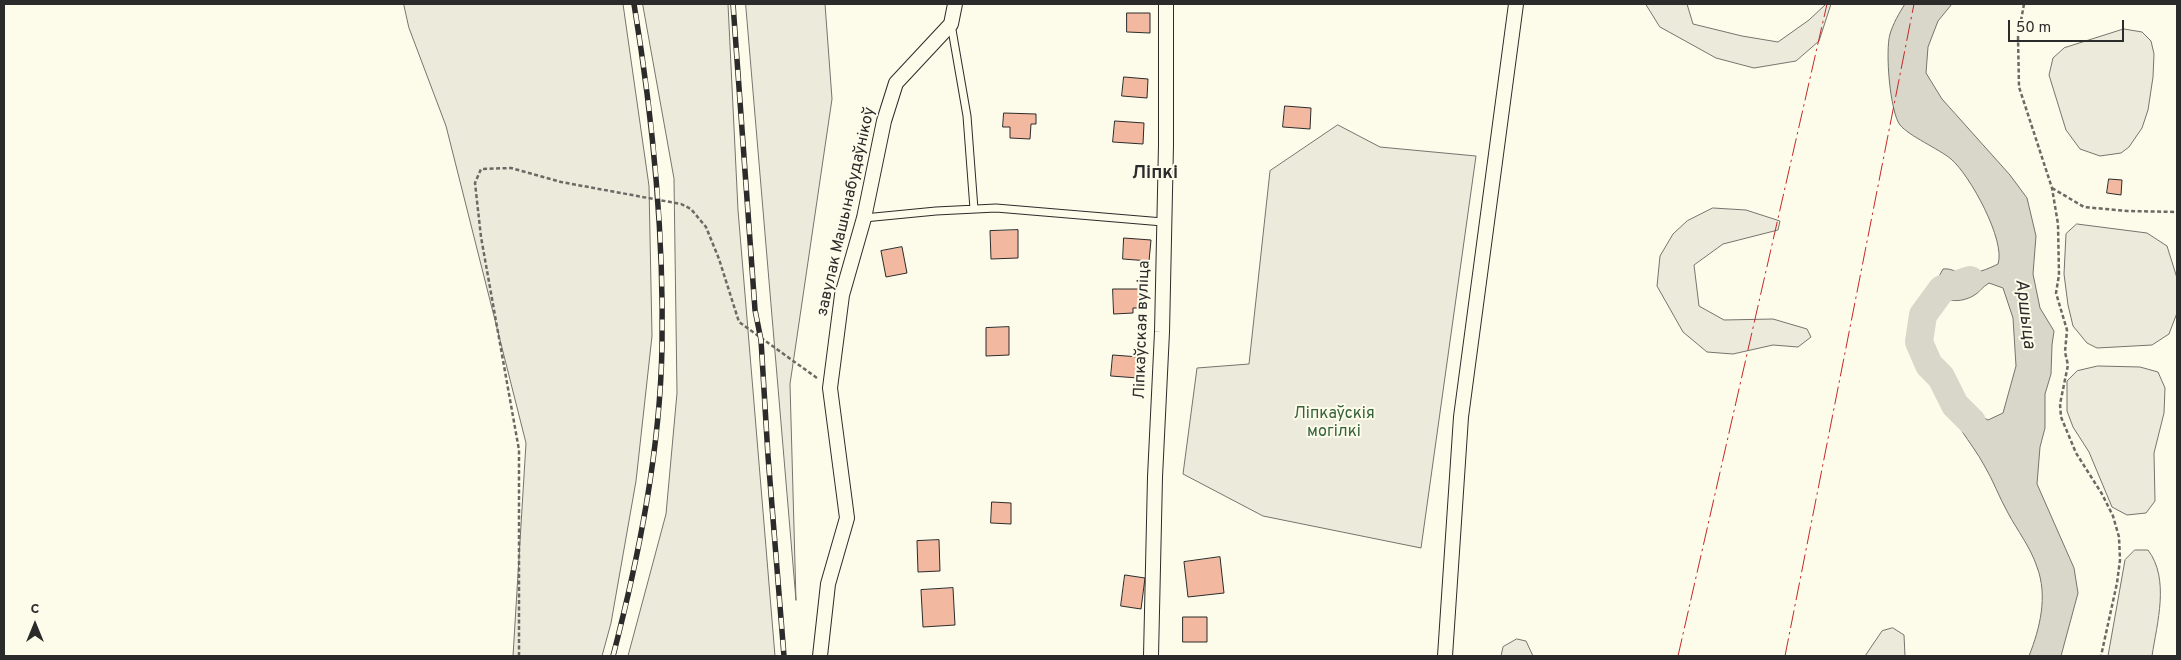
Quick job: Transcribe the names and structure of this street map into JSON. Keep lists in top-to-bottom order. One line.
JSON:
{"streets":{"street":["завулак Машынабудаўнікоў","Ліпкаўская вуліца"]},"districts":["Ліпкі"],"water":["Аршыца"],"parks":["Ліпкаўскія могілкі"],"scale_bar":"50 m","north":"top"}
